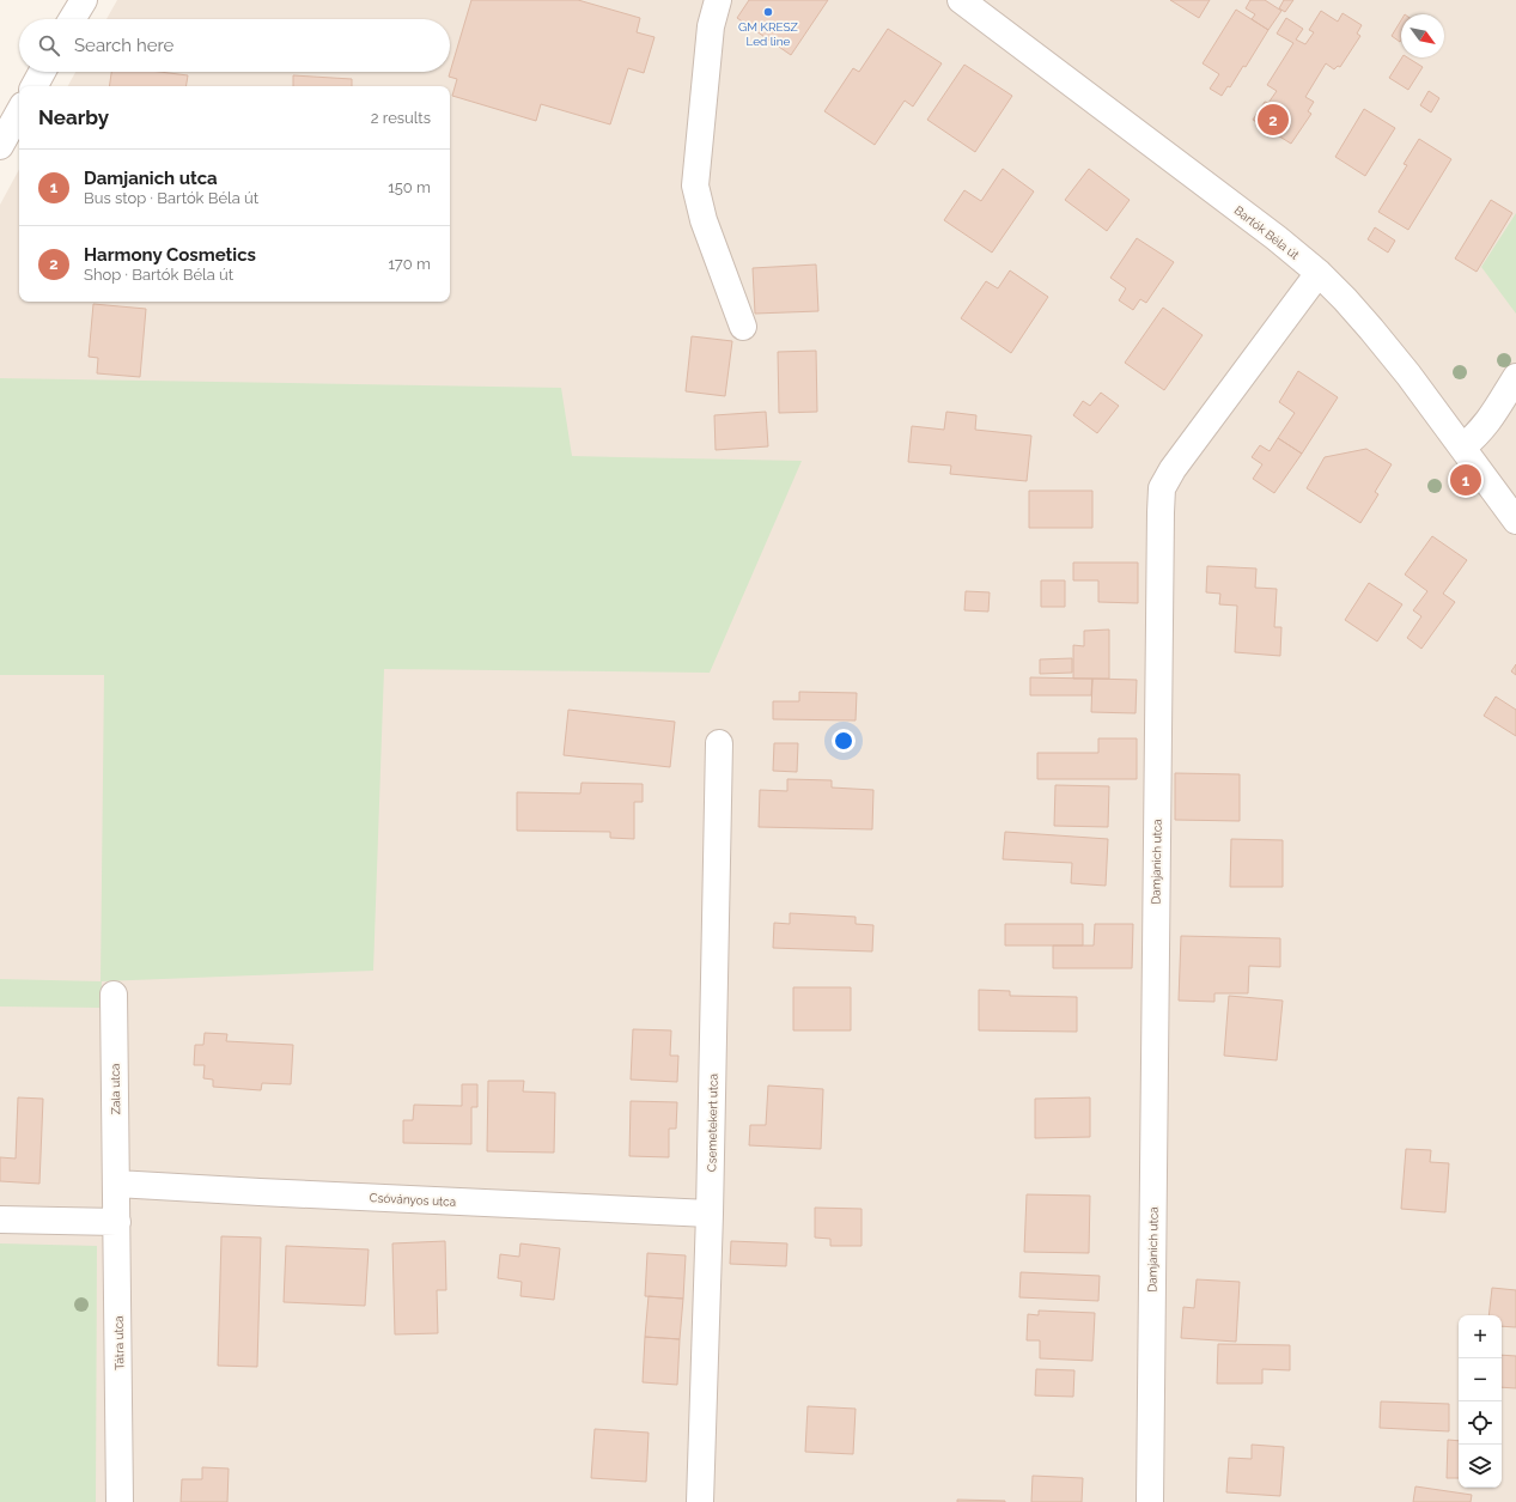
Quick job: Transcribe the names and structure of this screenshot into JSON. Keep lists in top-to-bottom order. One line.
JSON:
{"streets":{"street":["Bartók Béla út","Damjanich utca","Zala utca","Csemetekert utca","Csóványos utca","Tátra utca"]},"crossings":[["Bartók Béla út","Damjanich utca"],["Zala utca","Csóványos utca"],["Zala utca","Tátra utca"],["Csemetekert utca","Csóványos utca"],["Csóványos utca","Tátra utca"]],"places":["GM KRESZ Led line"],"north":"bottom right","page":{"search":"Search here","heading":["Nearby","2 results"],"pins":["2","1"],"list":[{"mark":"1","name":"Damjanich utca","note":"Bus stop · Bartók Béla út","value":"150 m"},{"mark":"2","name":"Harmony Cosmetics","note":"Shop · Bartók Béla út","value":"170 m"}],"map_buttons":["+","−"]}}
